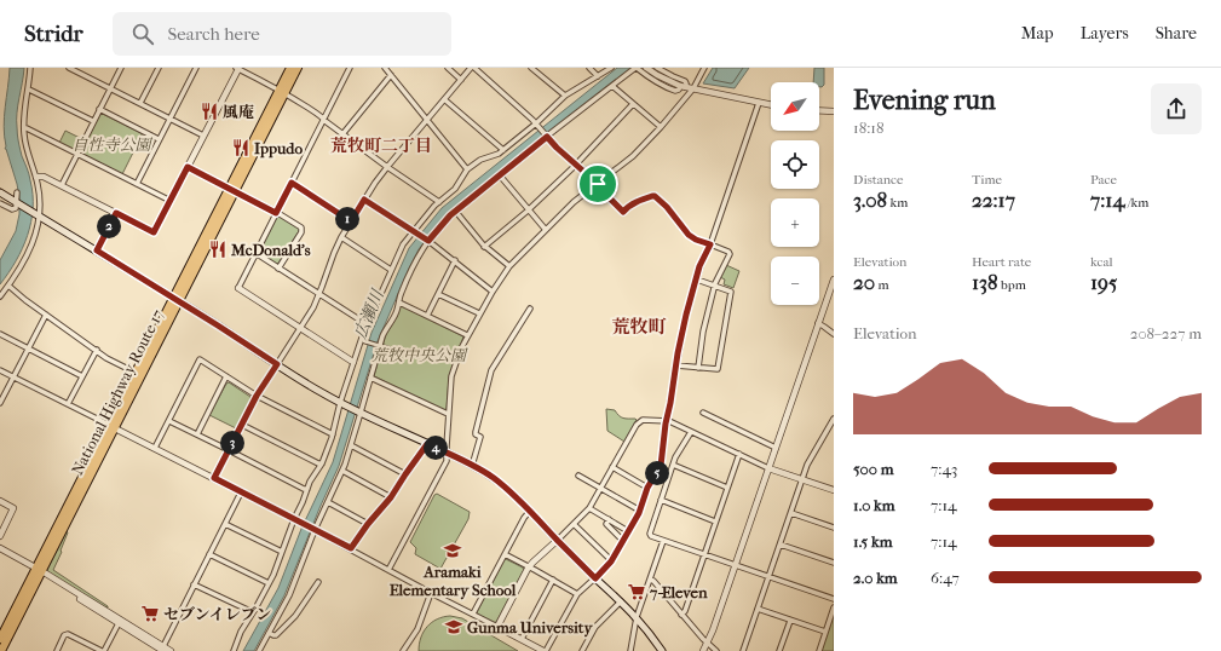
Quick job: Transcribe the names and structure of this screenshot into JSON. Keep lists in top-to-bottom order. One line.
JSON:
{"streets":{"highway":["National Highway Route 17"]},"districts":["荒牧町二丁目","荒牧町"],"water":["広瀬川"],"parks":["自性寺公園","荒牧中央公園"],"places":{"restaurant":["風庵","Ippudo","McDonald's"],"school or university":["Aramaki Elementary School","Gunma University"],"supermarket":["7-Eleven","セブンイレブン"]},"north":"bottom left","page":{"header":"Stridr","search":"Search here","nav":["Map","Layers","Share"],"heading":["Evening run","18:18"],"map_buttons":["+","−"],"stats":[["Distance","3.08 km"],["Time","22:17"],["Pace","7:14 /km"],["Elevation","20 m"],["Heart rate","138 bpm"],["kcal","195"]],"pins":["1","2","3","4","5"],"chart":["Elevation","208–227 m"],"list":[{"name":"500 m","note":"7:43"},{"name":"1.0 km","note":"7:14"},{"name":"1.5 km","note":"7:14"},{"name":"2.0 km","note":"6:47"}]}}
